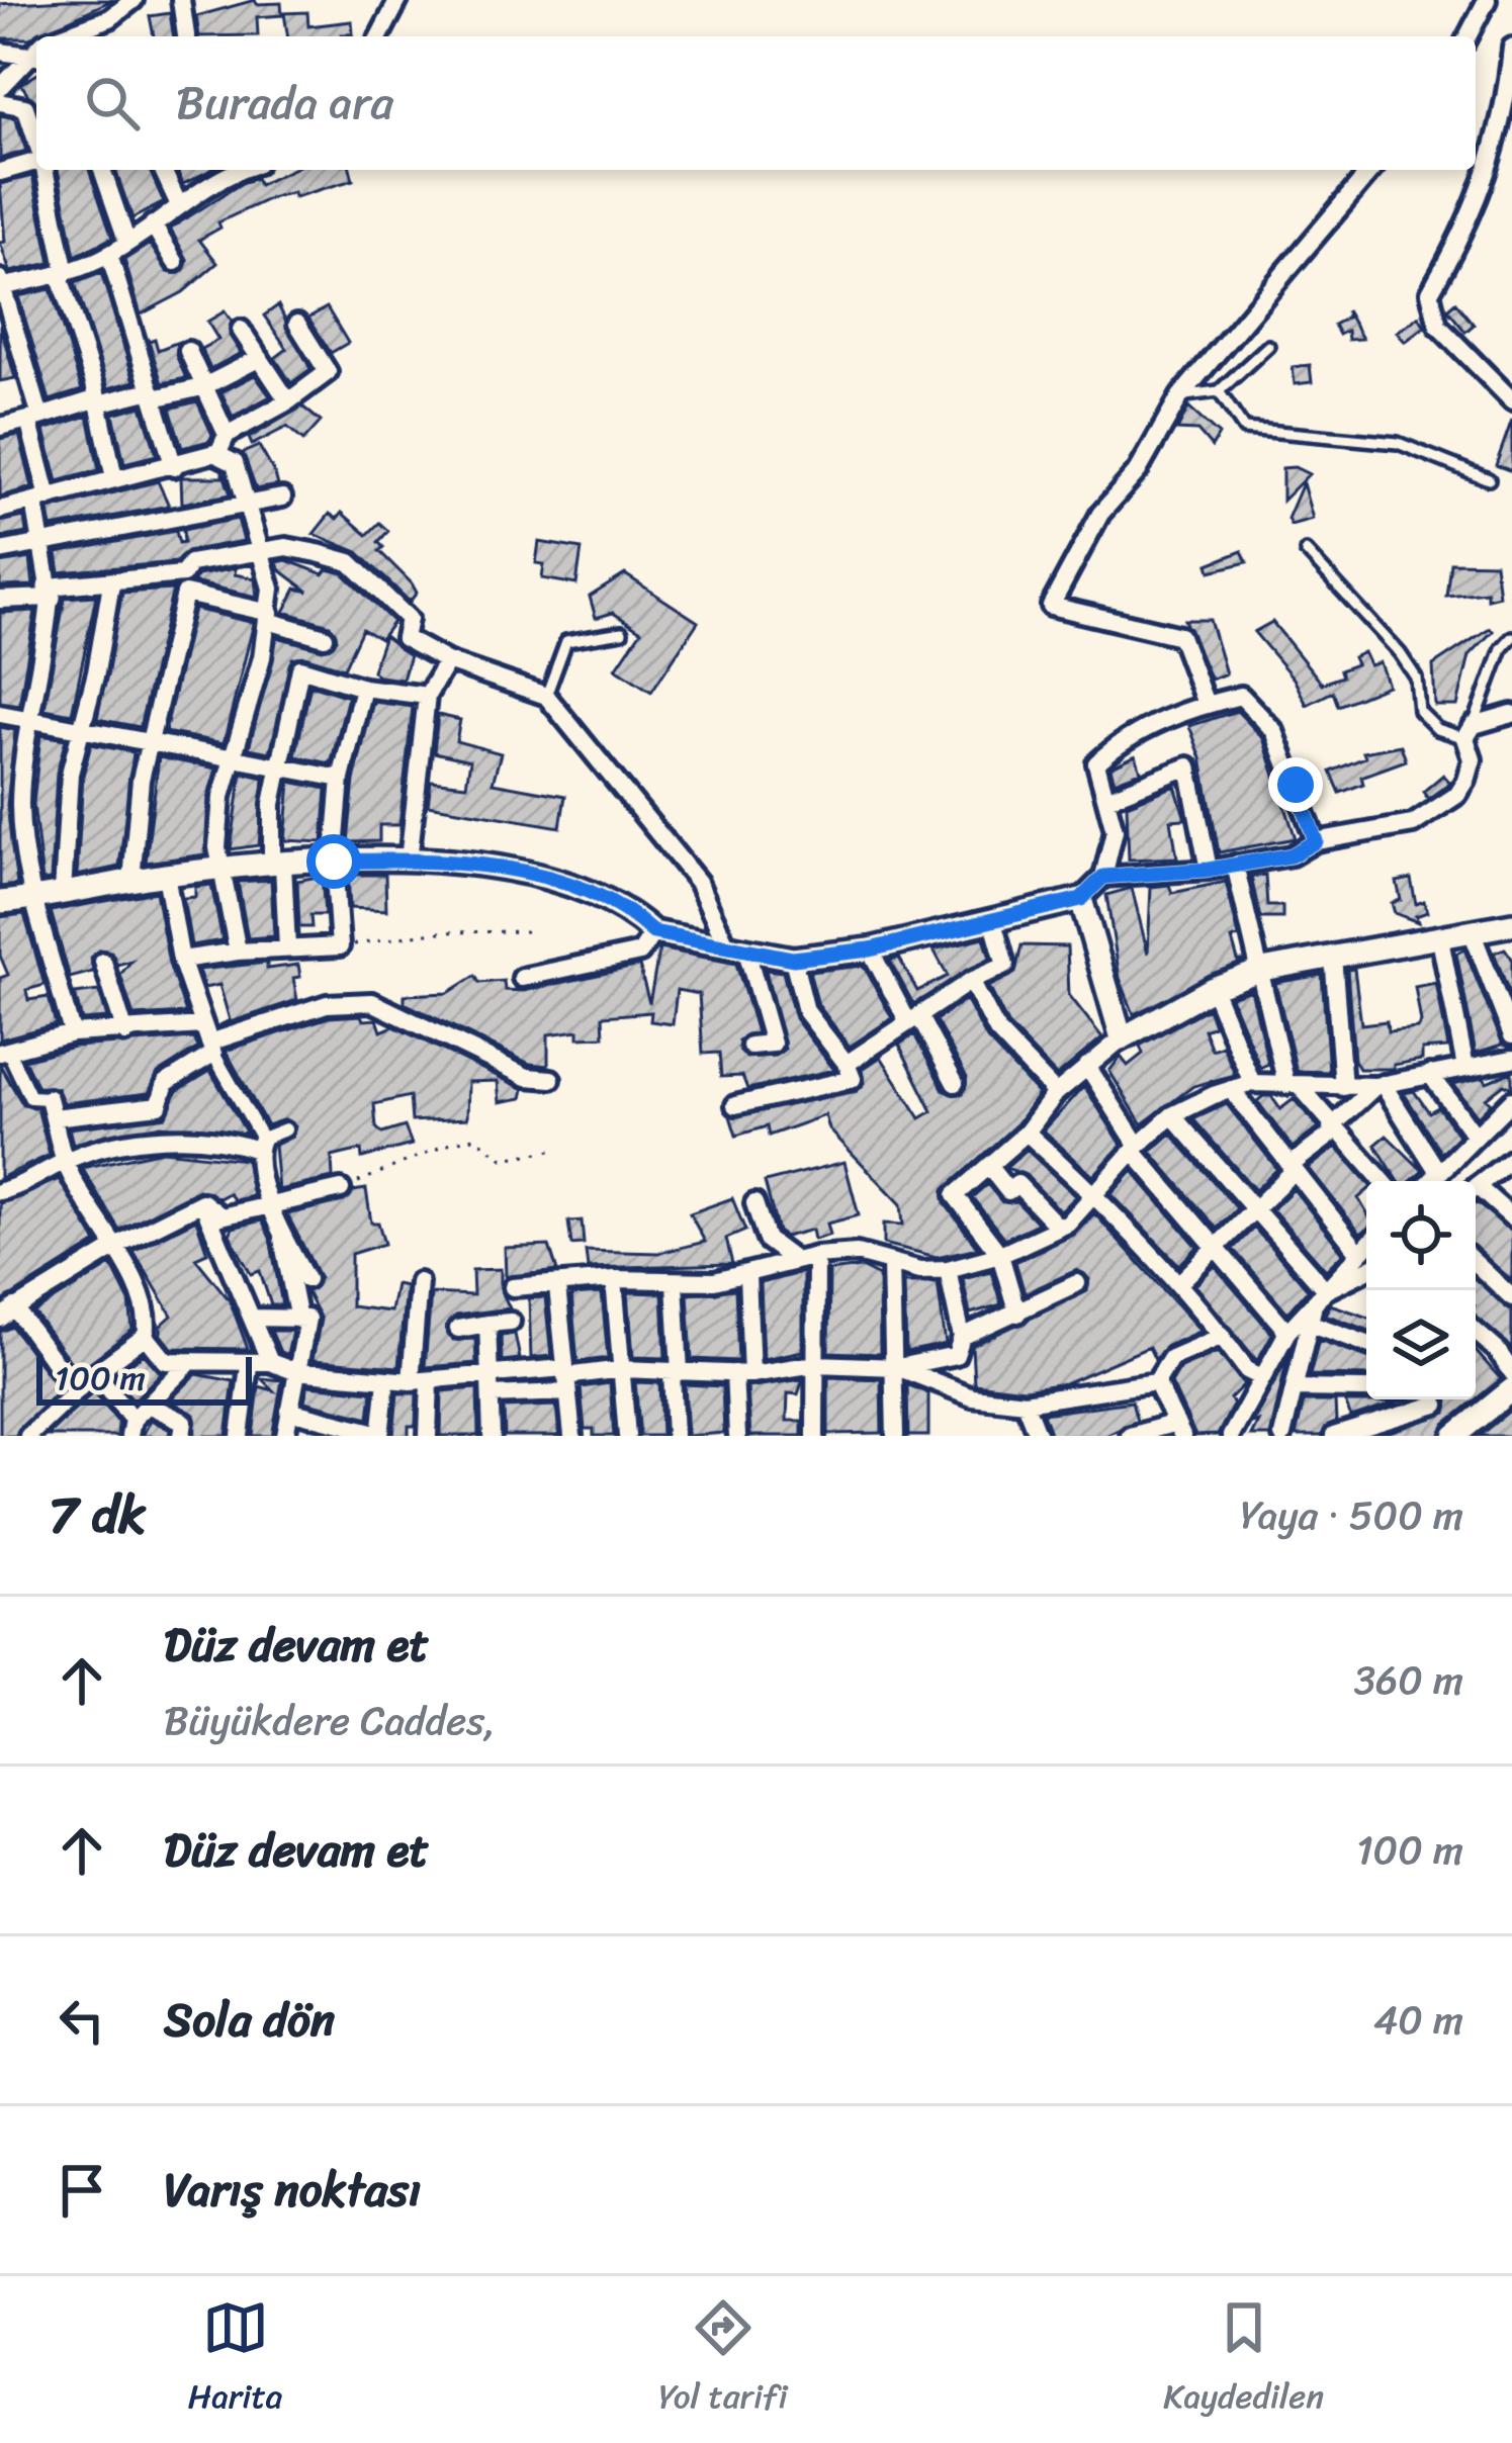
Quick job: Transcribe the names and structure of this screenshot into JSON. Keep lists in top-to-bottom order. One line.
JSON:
{"scale_bar":"100 m","page":{"search":"Burada ara","scale":"100 m","heading":["7 dk","Yaya · 500 m"],"list":[["Düz devam et","Büyükdere Caddes,","360 m"],["Düz devam et","100 m"],["Sola dön","40 m"],"Varış noktası"],"nav":["Harita","Yol tarifi","Kaydedilen"]}}
